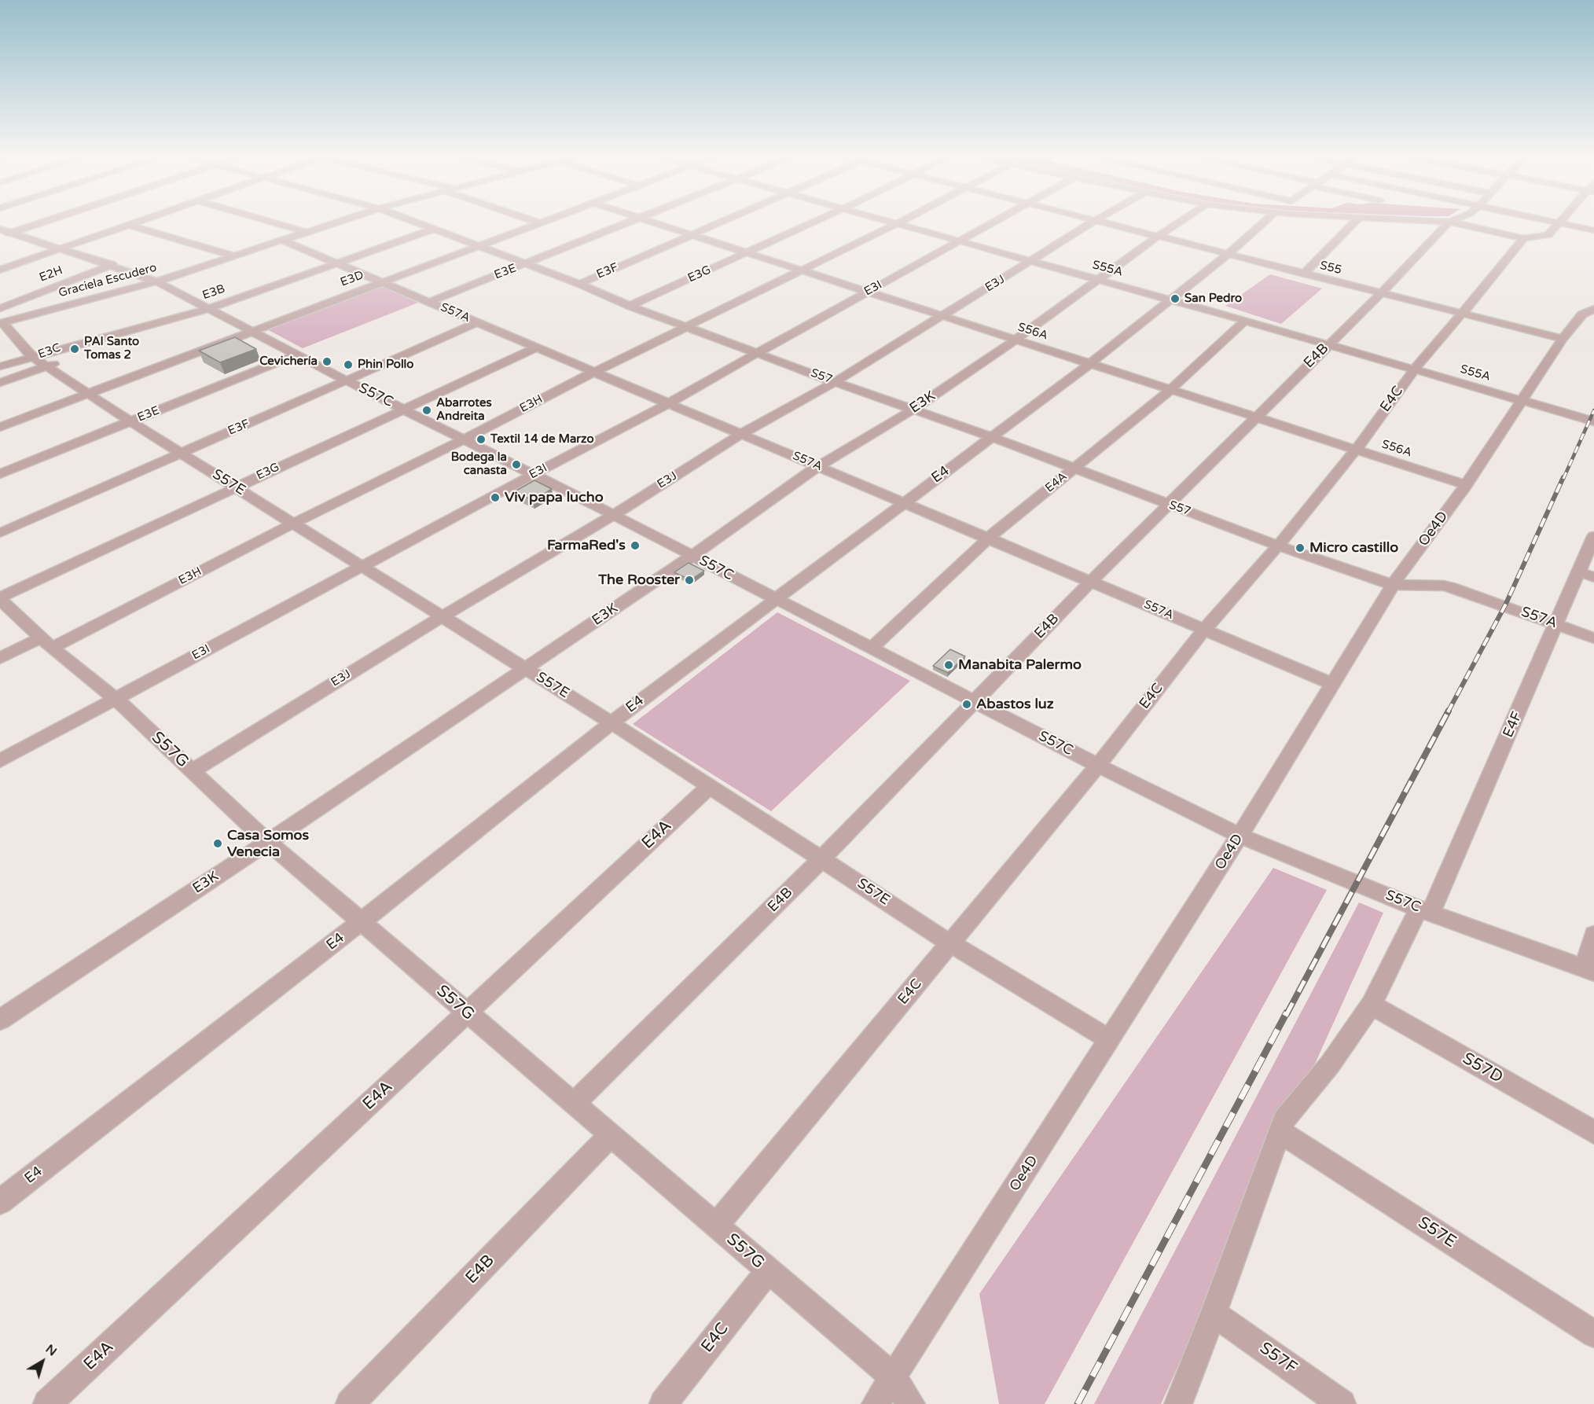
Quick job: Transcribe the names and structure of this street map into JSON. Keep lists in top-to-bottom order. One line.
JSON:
{"streets":{"street":["S55","S55A","E3F","E3E","E2H","E3G","E3D","Graciela Escudero","E3J","E3I","E3B","S57A","S56A","E3C","E4B","S57","S57C","E4C","E3K","E3H","E4","S57E","E4A","Oe4D","E4F","S57G","S57D","S57F"]},"crossings":[["S55","E4B"],["S55","E4C"],["S55","E3K"],["S55","E4"],["S55","Oe4D"],["S55A","E3J"],["S55A","E3I"],["S55A","E4B"],["S55A","E4C"],["S55A","E3K"],["S55A","E3H"],["S55A","E4"],["S55A","E4A"],["S55A","Oe4D"],["E3F","S57A"],["E3F","S56A"],["E3F","S57"],["E3F","S57C"],["E3F","S57E"],["E3E","S57A"],["E3E","S57"],["E3E","S57C"],["E3E","S57E"],["E2H","Graciela Escudero"],["E2H","S57C"],["E2H","S57E"],["E3G","S57A"],["E3G","S56A"],["E3G","S57"],["E3G","S57C"],["E3G","S57E"],["E3G","S57G"],["E3D","S57A"],["E3D","S57"],["E3D","S57C"],["E3D","S57E"],["Graciela Escudero","S57A"],["Graciela Escudero","S57C"],["Graciela Escudero","S57E"],["E3J","S57A"],["E3J","S56A"],["E3J","S57"],["E3J","S57C"],["E3J","S57E"],["E3J","S57G"],["E3I","S57A"],["E3I","S56A"],["E3I","S57"],["E3I","S57C"],["E3I","S57E"],["E3I","S57G"],["E3B","S57A"],["E3B","E3C"],["E3B","S57"],["E3B","S57C"],["E3B","S57E"],["S57A","E4B"],["S57A","S57"],["S57A","E4C"],["S57A","E3K"],["S57A","E3H"],["S57A","E4"],["S57A","E4A"],["S57A","Oe4D"],["S57A","E4F"],["S56A","E4B"],["S56A","E4C"],["S56A","E3K"],["S56A","E3H"],["S56A","E4"],["S56A","E4A"],["S56A","Oe4D"],["E3C","S57E"],["E4B","S57"],["E4B","S57C"],["E4B","S57E"],["E4B","S57G"],["S57","E4C"],["S57","E3K"],["S57","E3H"],["S57","E4"],["S57","E4A"],["S57","Oe4D"],["S57C","E4C"],["S57C","E3K"],["S57C","E3H"],["S57C","E4"],["S57C","E4A"],["S57C","Oe4D"],["S57C","E4F"],["E4C","S57E"],["E4C","S57G"],["E3K","S57E"],["E3K","S57G"],["E3H","S57E"],["E3H","S57G"],["E4","S57E"],["E4","S57G"],["S57E","E4A"],["S57E","Oe4D"],["S57E","E4F"],["E4A","S57G"],["Oe4D","S57G"],["E4F","S57D"],["E4F","S57F"]],"places":["San Pedro","PAI Santo Tomas 2","Cevichería","Phin Pollo","Abarrotes Andreita","Textil 14 de Marzo","Bodega la canasta","Viv papa lucho","FarmaRed's","Micro castillo","The Rooster","Manabita Palermo","Abastos luz","Casa Somos Venecia"],"north":"top right"}
